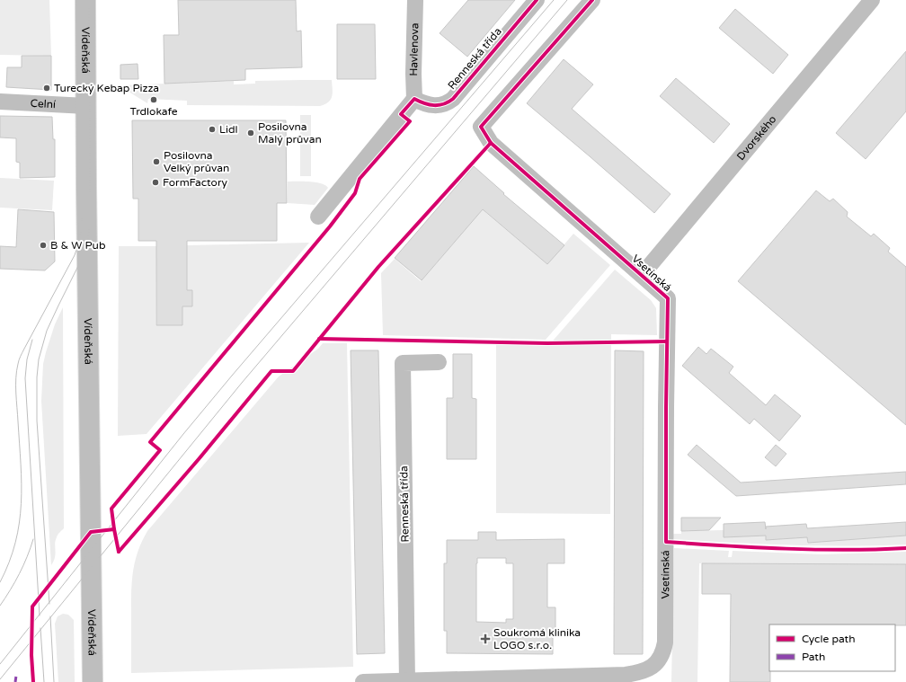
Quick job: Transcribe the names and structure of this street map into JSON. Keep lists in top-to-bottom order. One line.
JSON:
{"streets":{"main road":["Vídeňská"],"street":["Havlenova","Renneská třída","Celní","Dvorského","Vsetínská"]},"crossings":[["Havlenova","Renneská třída"],["Vídeňská","Celní"],["Renneská třída","Vsetínská"],["Dvorského","Vsetínská"]],"places":{"other":["Turecký Kebap Pizza","Trdlokafe","Lidl","Posilovna Malý průvan","Posilovna Velký průvan","FormFactory","B & W Pub"],"health":["Soukromá klinika LOGO s.r.o."]},"legend":["Cycle path","Path"]}
